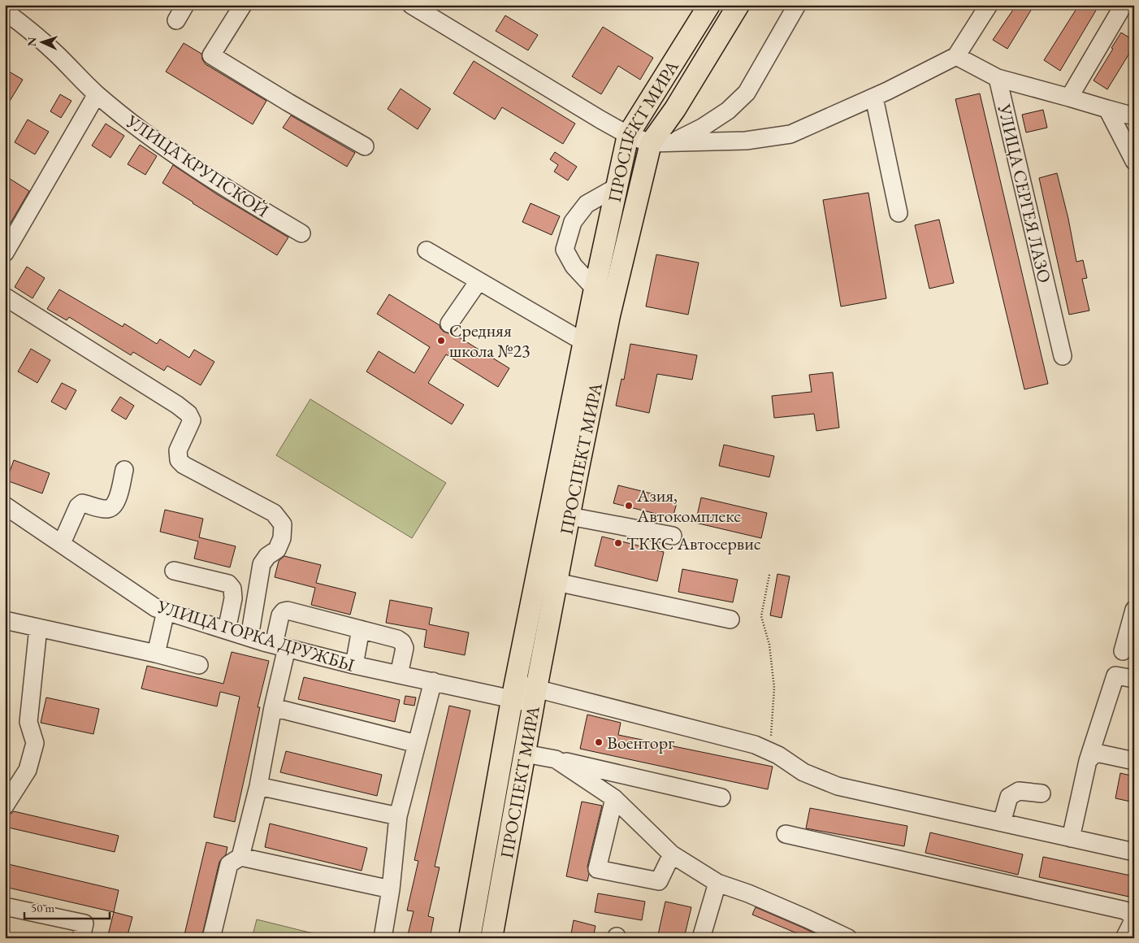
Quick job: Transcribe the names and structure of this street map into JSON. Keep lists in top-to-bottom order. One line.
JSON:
{"streets":{"main road":["ПРОСПЕКТ МИРА"],"street":["УЛИЦА КРУПСКОЙ","УЛИЦА СЕРГЕЯ ЛАЗО","УЛИЦА ГОРКА ДРУЖБЫ"]},"crossings":[["ПРОСПЕКТ МИРА","УЛИЦА ГОРКА ДРУЖБЫ"]],"places":["Средняя школа №23","Азия, Автокомплекс","ТККС Автосервис","Военторг"],"scale_bar":"50 m","north":"left"}
